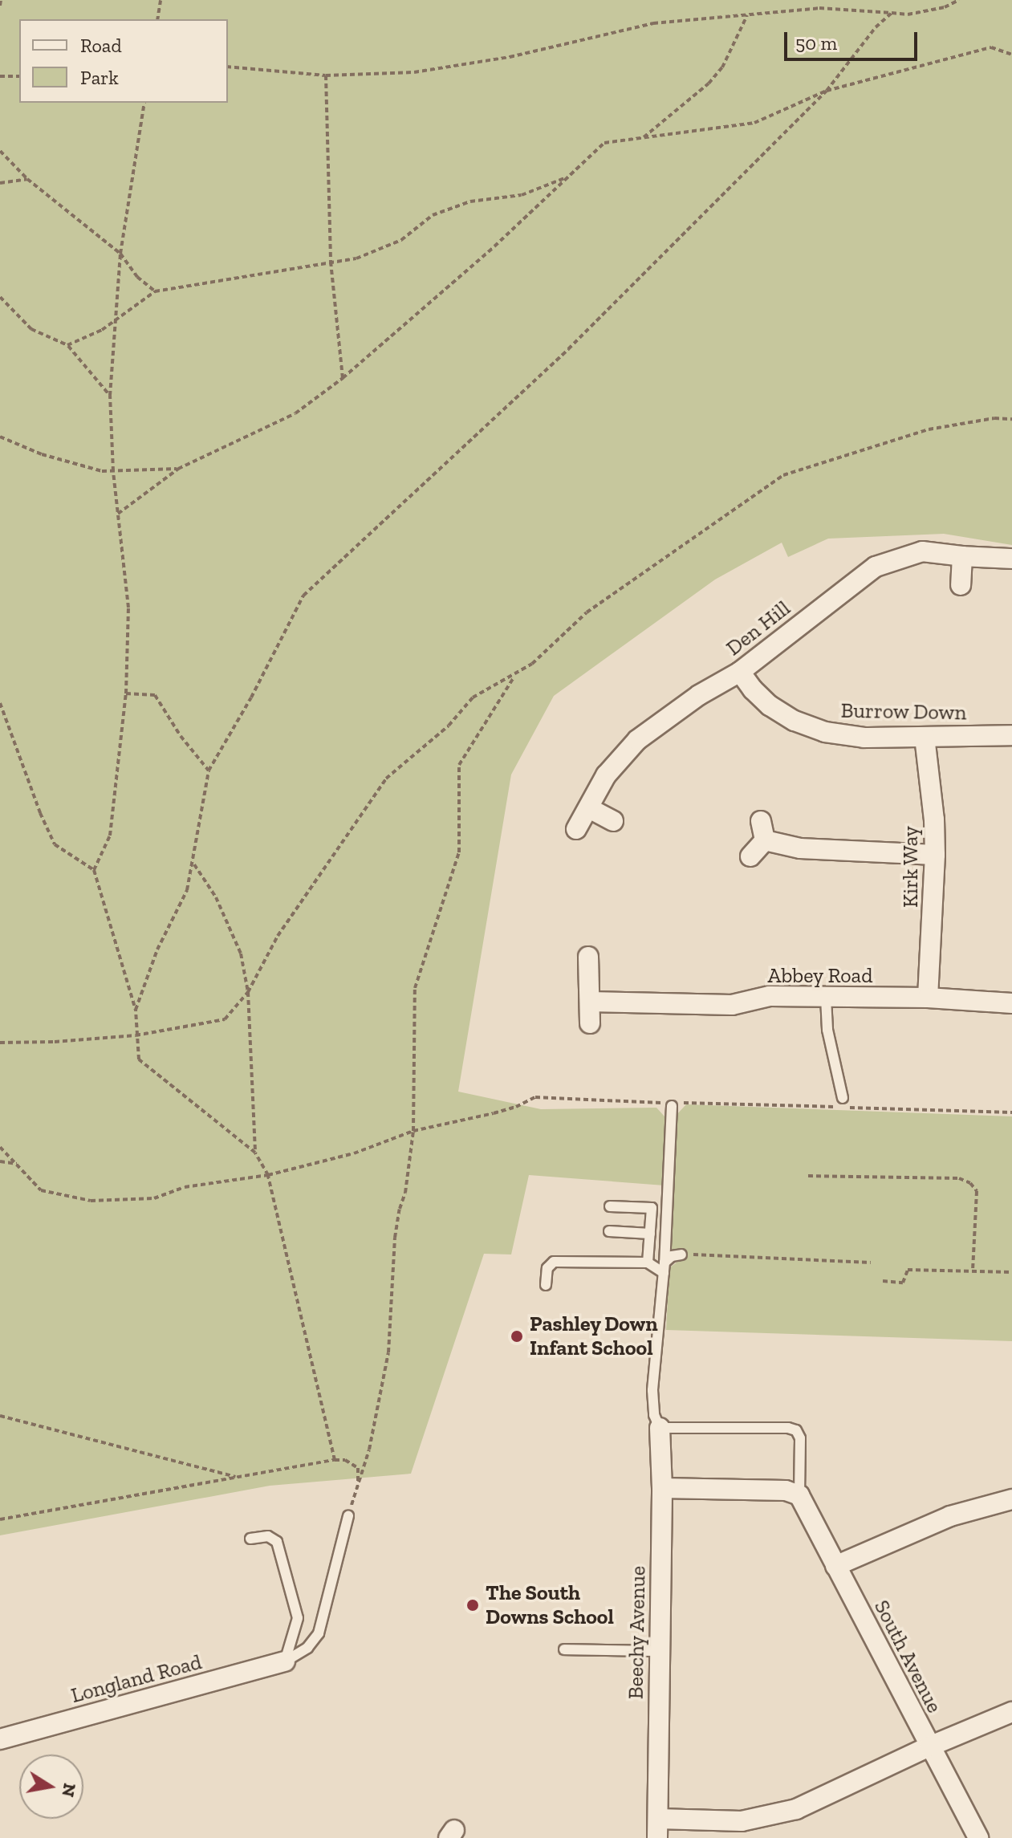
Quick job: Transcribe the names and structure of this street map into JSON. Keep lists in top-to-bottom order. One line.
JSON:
{"streets":{"street":["Den Hill","Burrow Down","Kirk Way","Abbey Road","Beechy Avenue","South Avenue","Longland Road"]},"crossings":[["Den Hill","Burrow Down"],["Burrow Down","Kirk Way"],["Kirk Way","Abbey Road"]],"places":["Pashley Down Infant School","The South Downs School"],"legend":["Road","Park"],"scale_bar":"50 m","north":"right"}
